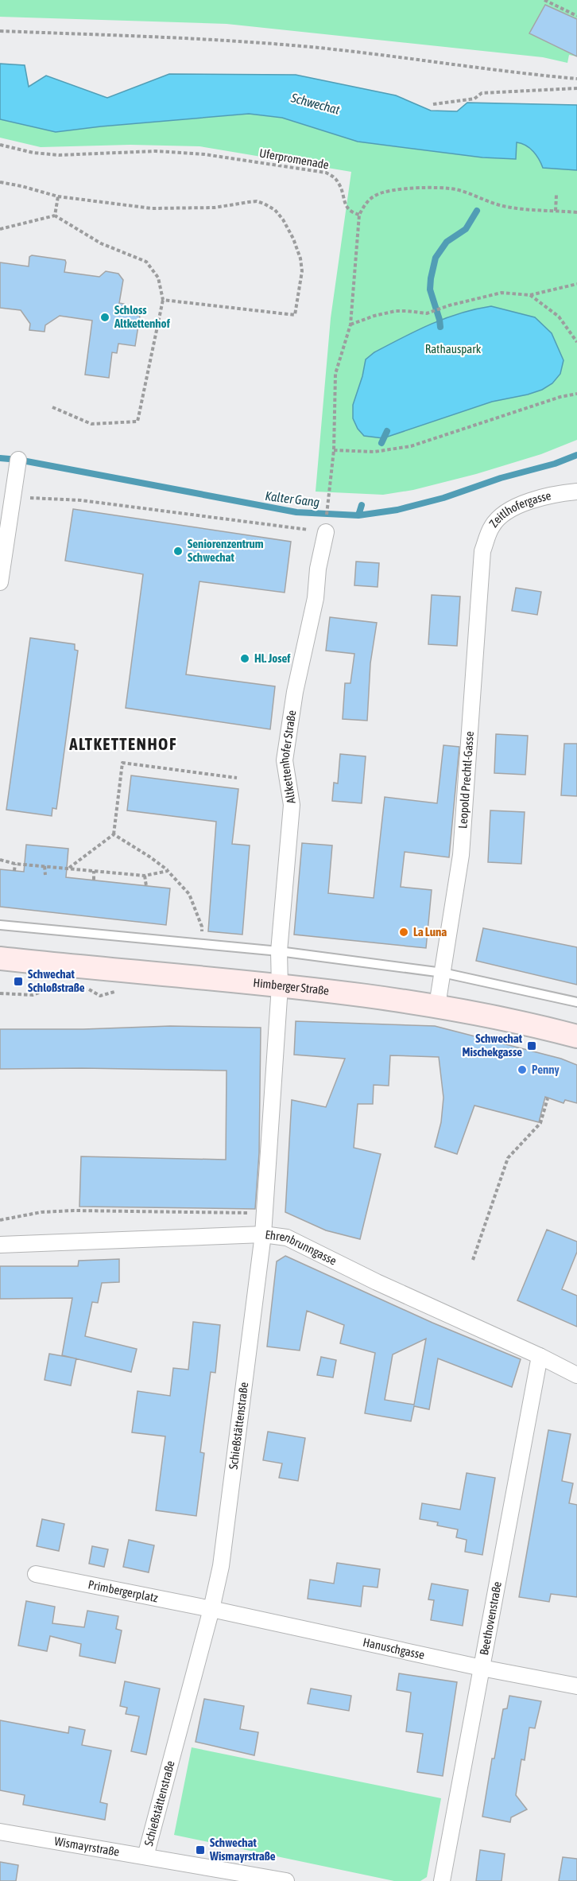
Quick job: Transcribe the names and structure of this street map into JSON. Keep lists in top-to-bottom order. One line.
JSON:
{"streets":{"main road":["Himberger Straße"],"street":["Zeitlhofergasse","Altkettenhofer Straße","Leopold Prechtl-Gasse","Ehrenbrunngasse","Schießstättenstraße","Primbergerplatz","Beethovenstraße","Hanuschgasse","Wismayrstraße"],"path":["Uferpromenade"]},"crossings":[["Zeitlhofergasse","Leopold Prechtl-Gasse"],["Altkettenhofer Straße","Himberger Straße"],["Altkettenhofer Straße","Schießstättenstraße"],["Leopold Prechtl-Gasse","Himberger Straße"],["Himberger Straße","Schießstättenstraße"],["Ehrenbrunngasse","Schießstättenstraße"],["Ehrenbrunngasse","Beethovenstraße"],["Schießstättenstraße","Primbergerplatz"],["Schießstättenstraße","Hanuschgasse"],["Schießstättenstraße","Wismayrstraße"],["Primbergerplatz","Hanuschgasse"],["Beethovenstraße","Hanuschgasse"]],"districts":["ALTKETTENHOF"],"water":["Schwechat","Kalter Gang"],"parks":["Rathauspark"],"places":{"other":["Schloss Altkettenhof","Seniorenzentrum Schwechat","Hl. Josef","La Luna","Penny"],"transit":["Schwechat Schloßstraße","Schwechat Mischekgasse","Schwechat Wismayrstraße"]}}
